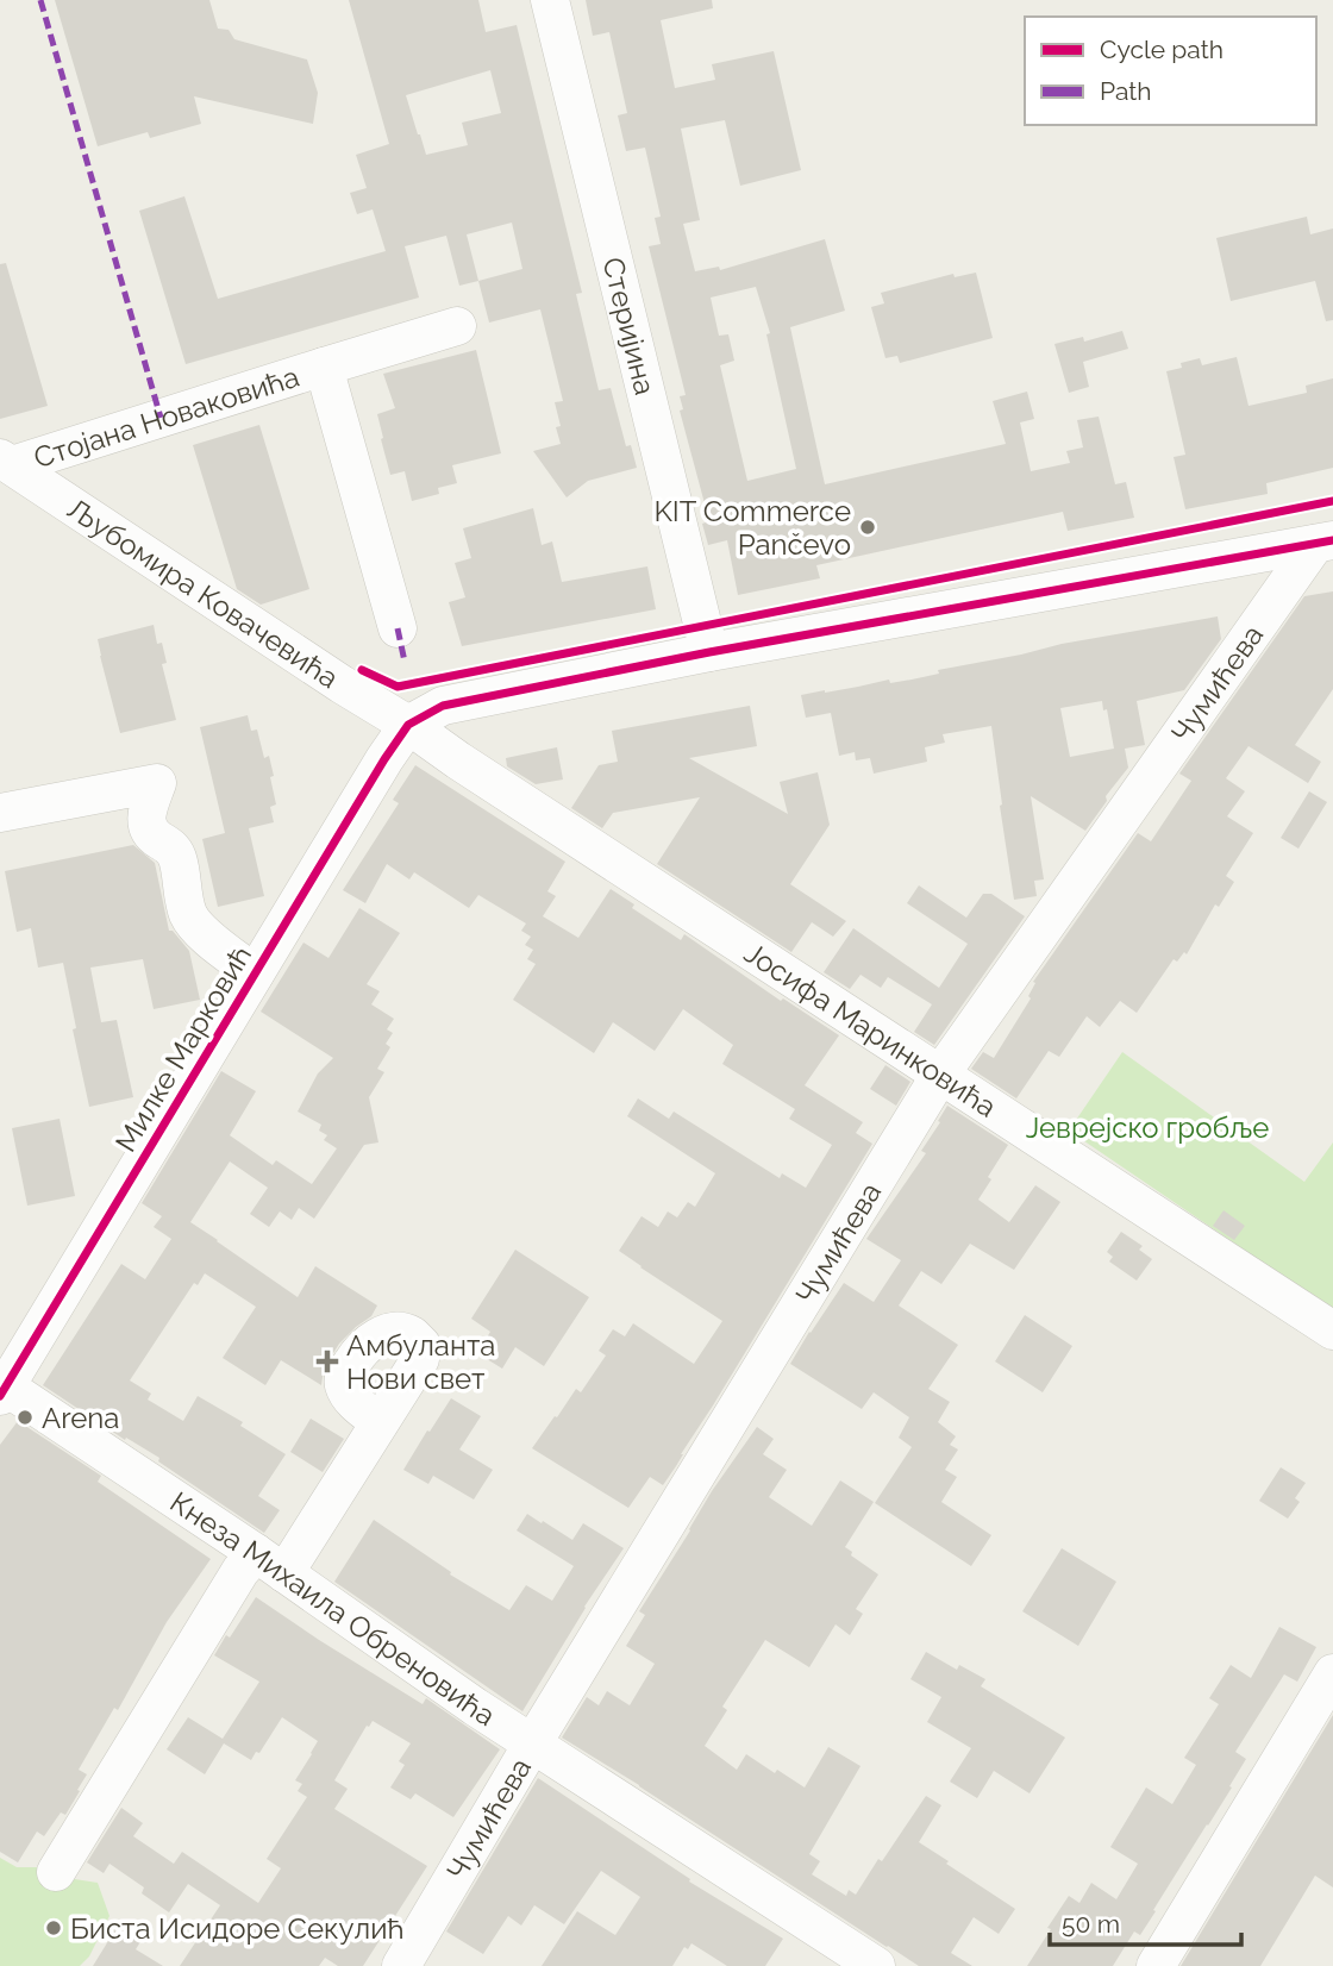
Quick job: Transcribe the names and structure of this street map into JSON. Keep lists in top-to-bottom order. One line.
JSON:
{"streets":{"street":["Стеријина","Стојана Новаковића","Љубомира Ковачевића","Чумићева","Јосифа Маринковића","Милке Марковић","Кнеза Михаила Обреновића"]},"crossings":[["Стојана Новаковића","Љубомира Ковачевића"],["Љубомира Ковачевића","Јосифа Маринковића"],["Љубомира Ковачевића","Милке Марковић"],["Чумићева","Јосифа Маринковића"],["Чумићева","Кнеза Михаила Обреновића"],["Јосифа Маринковића","Милке Марковић"],["Милке Марковић","Кнеза Михаила Обреновића"]],"parks":["Јеврејско гробље"],"places":{"other":["KIT Commerce Pančevo","Arena","Биста Исидоре Секулић"],"health":["Амбуланта Нови свет"]},"legend":["Cycle path","Path"],"scale_bar":"50 m"}
